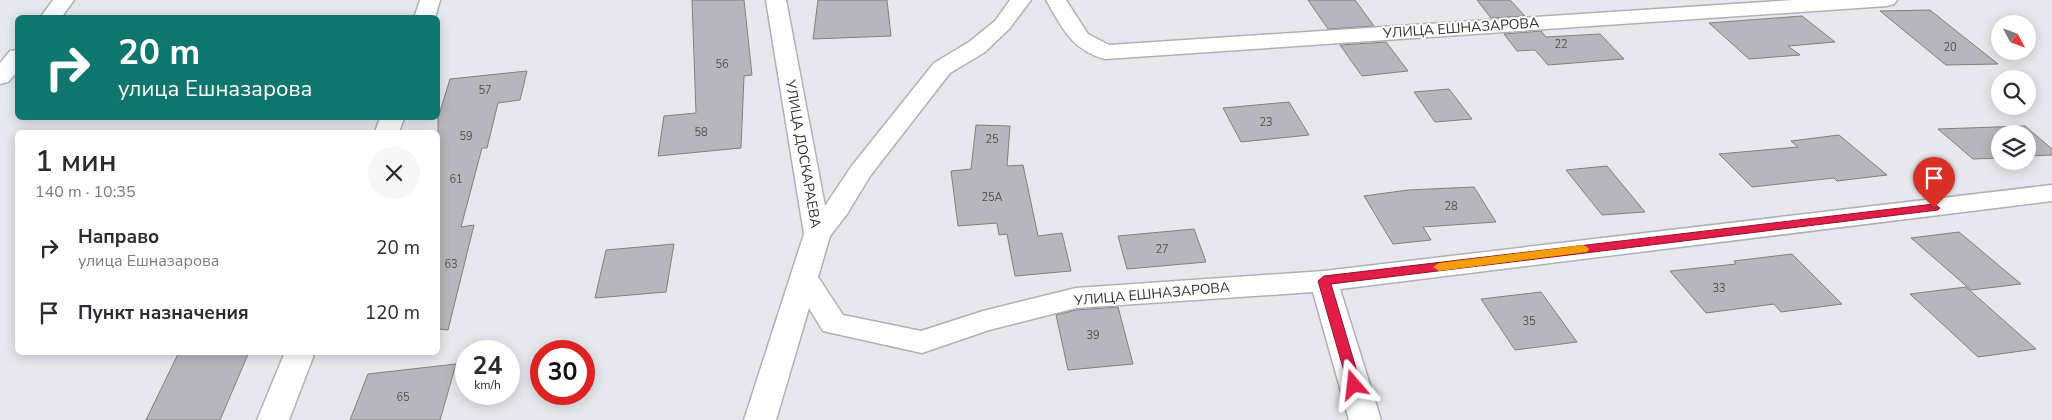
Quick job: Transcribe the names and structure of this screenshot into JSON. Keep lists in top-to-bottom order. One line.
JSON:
{"streets":{"street":["УЛИЦА ЕШНАЗАРОВА","УЛИЦА ДОСКАРАЕВА"]},"crossings":[["УЛИЦА ЕШНАЗАРОВА","УЛИЦА ДОСКАРАЕВА"]],"house_numbers":["22","20","56","57","23","58","59","25","61","25А","28","27","63","33","35","39","65"],"north":"bottom right","page":{"turn":["20 m","улица Ешназарова"],"heading":["1 мин","140 m · 10:35"],"list":[{"name":"Направо","note":"улица Ешназарова","value":"20 m"},{"name":"Пункт назначения","value":"120 m"}],"speed":"24 km/h","limit":"30"}}
